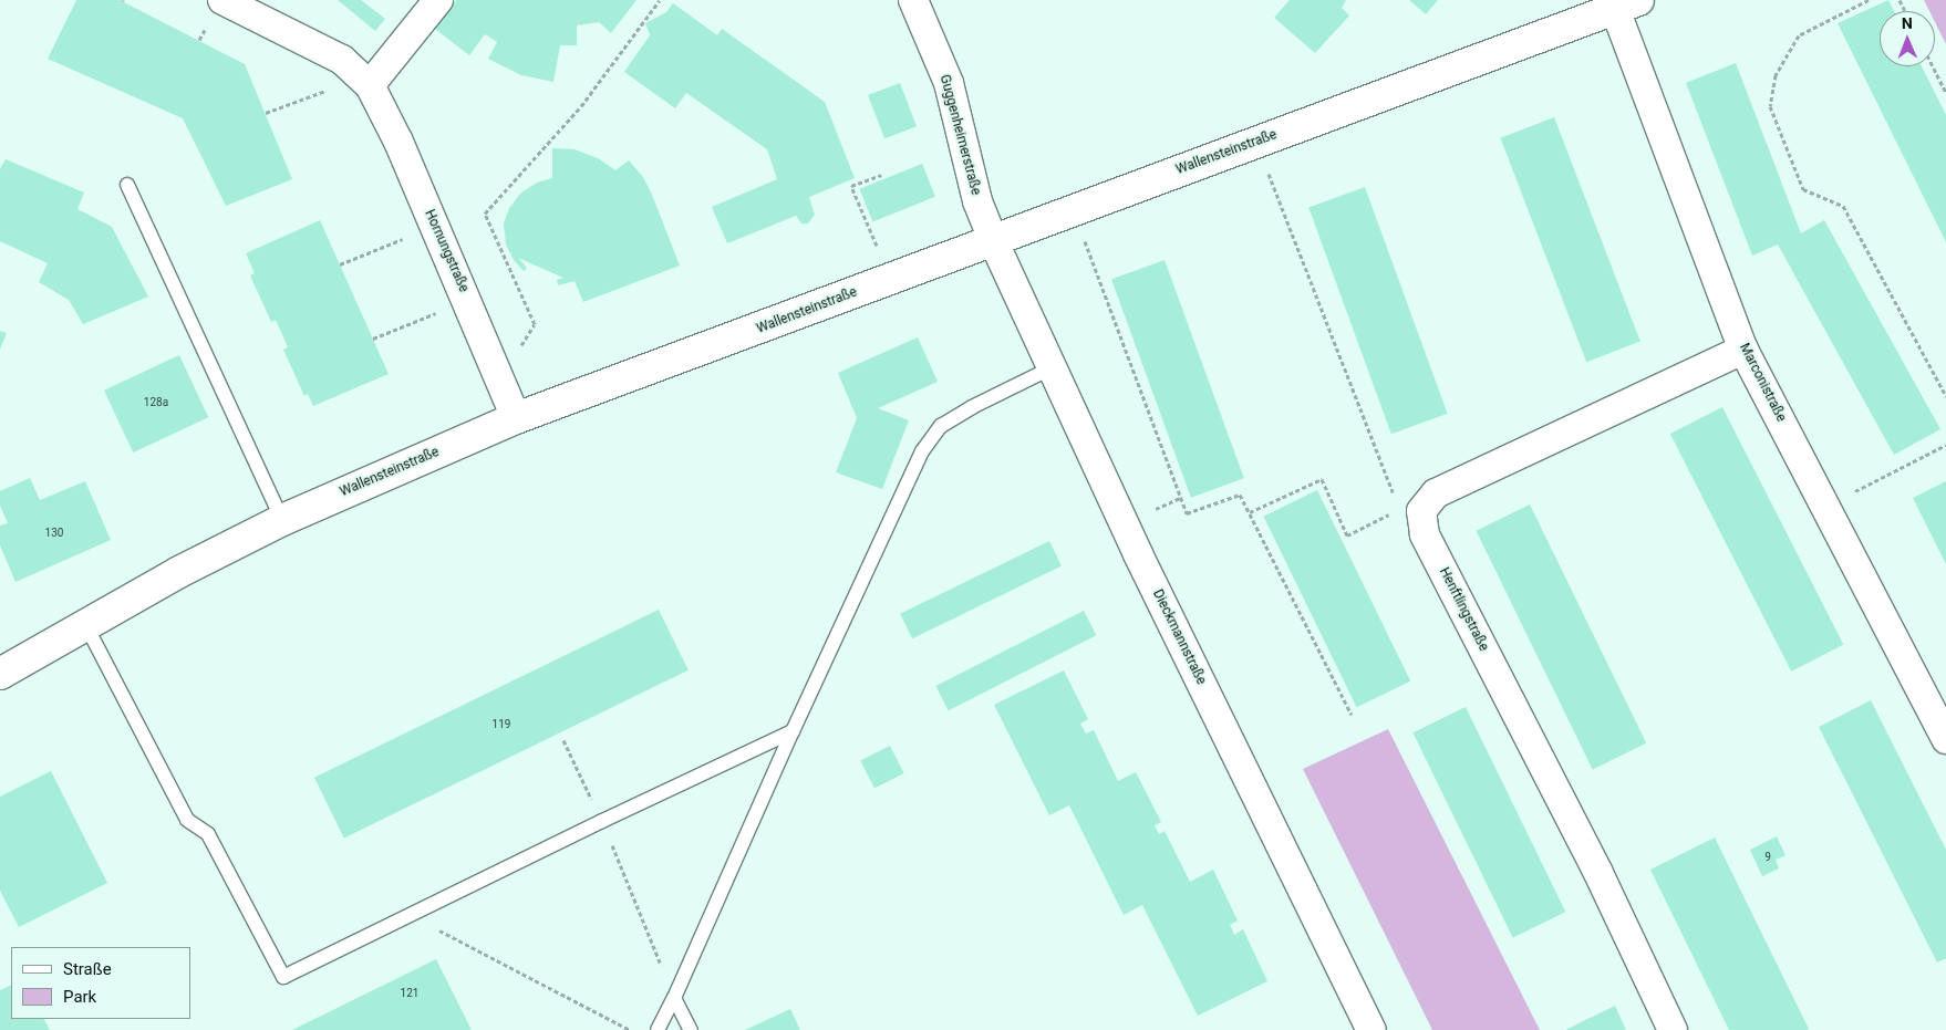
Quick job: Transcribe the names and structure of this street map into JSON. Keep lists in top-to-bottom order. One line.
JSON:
{"streets":{"street":["Guggenheimerstraße","Wallensteinstraße","Hornungstraße","Marconistraße","Henftlingstraße","Dieckmannstraße"]},"crossings":[["Guggenheimerstraße","Wallensteinstraße"],["Guggenheimerstraße","Dieckmannstraße"],["Wallensteinstraße","Hornungstraße"],["Wallensteinstraße","Marconistraße"],["Wallensteinstraße","Dieckmannstraße"]],"house_numbers":["128a","130","119","9","121"],"legend":["Straße","Park"],"north":"top"}
